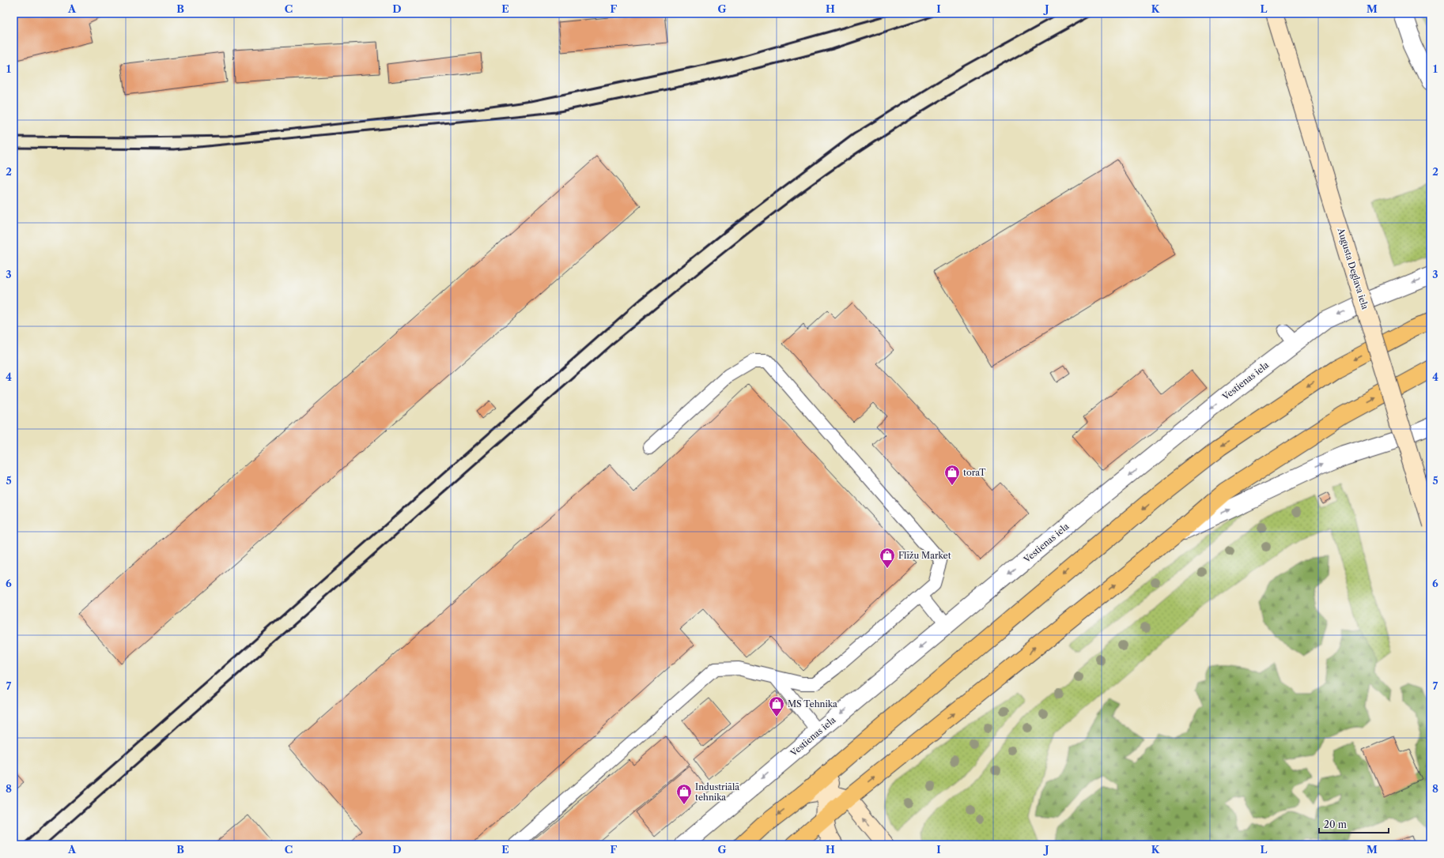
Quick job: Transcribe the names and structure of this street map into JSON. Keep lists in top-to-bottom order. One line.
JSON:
{"streets":{"main road":["Augusta Deglava iela"],"street":["Vestienas iela"]},"one_way":["Vestienas iela"],"places":{"shop":["toraT","Flīžu Market","MS Tehnika","Industriālā tehnika"]},"scale_bar":"20 m","grid":{"columns":["A","B","C","D","E","F","G","H","I","J","K","L","M"],"rows":["1","2","3","4","5","6","7","8"]}}
